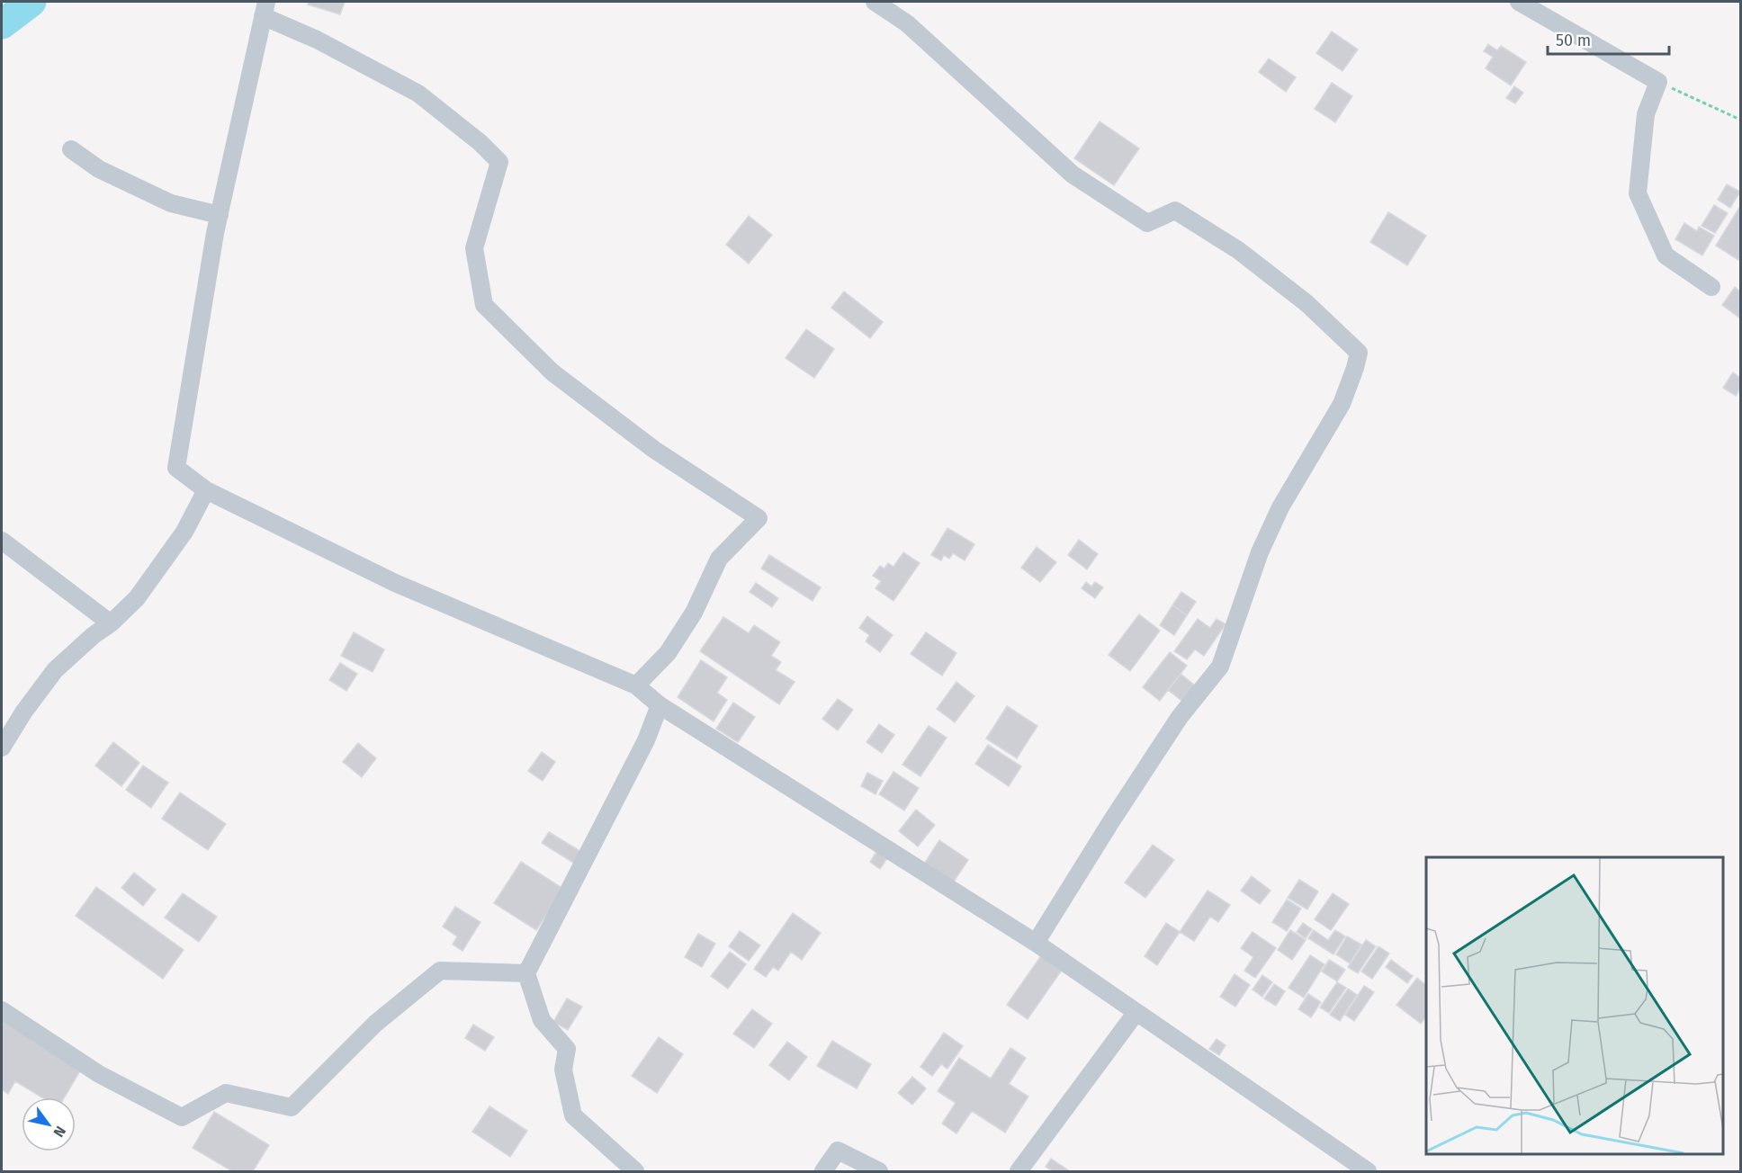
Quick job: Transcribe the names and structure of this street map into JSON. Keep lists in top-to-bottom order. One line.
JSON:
{"scale_bar":"50 m","north":"bottom right"}
